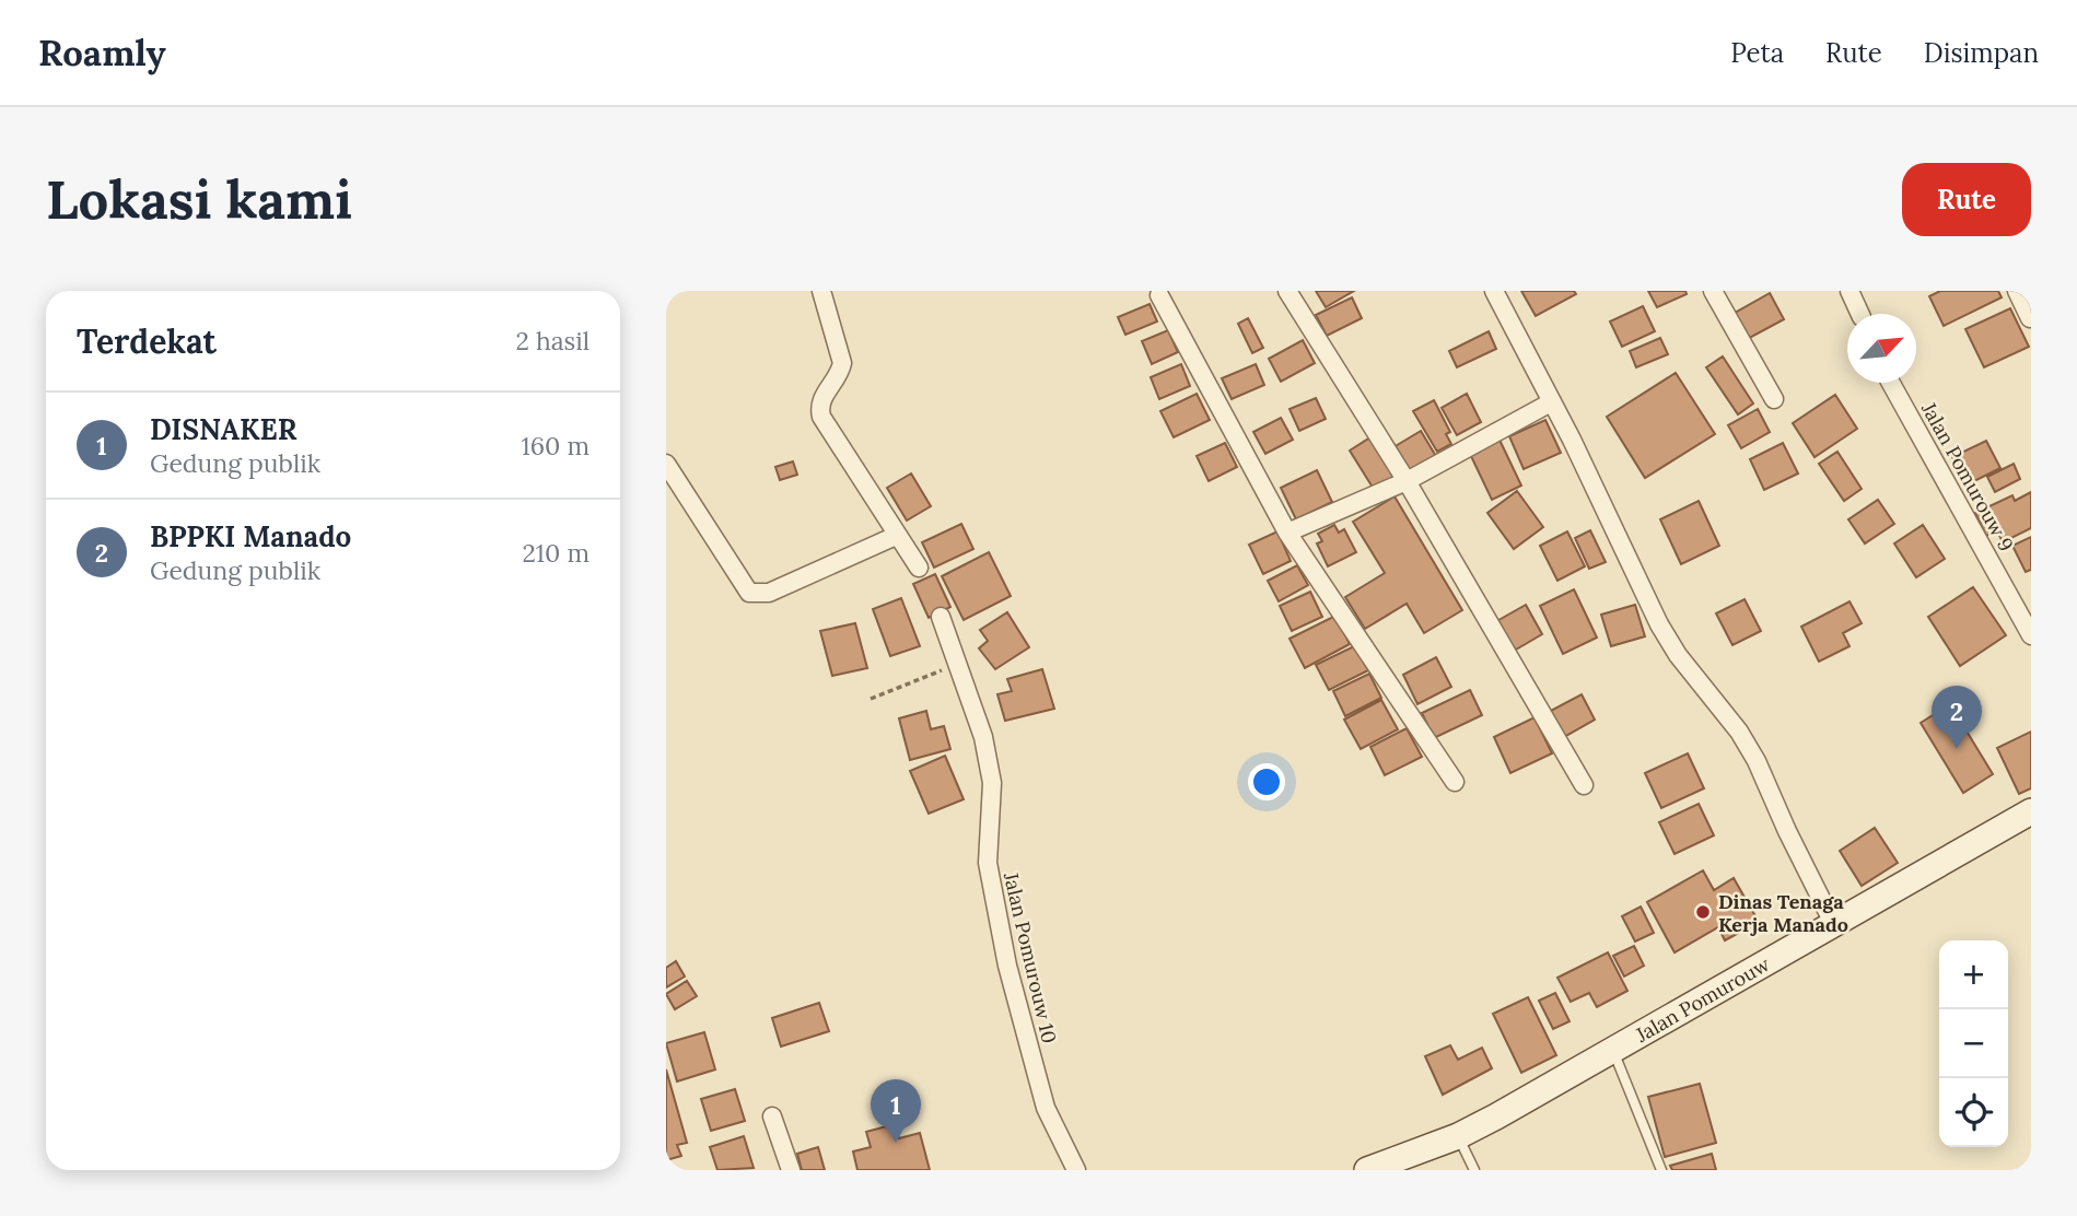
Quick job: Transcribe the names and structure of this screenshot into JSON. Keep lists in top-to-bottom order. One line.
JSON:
{"streets":{"main road":["Jalan Pomurouw"],"street":["Jalan Pomurouw 9","Jalan Pomurouw 10"]},"places":["Dinas Tenaga Kerja Manado"],"north":"top right","page":{"header":"Roamly","nav":["Peta","Rute","Disimpan"],"buttons":"Rute","title":"Lokasi kami","heading":["Terdekat","2 hasil"],"list":[{"mark":"1","name":"DISNAKER","note":"Gedung publik","value":"160 m"},{"mark":"2","name":"BPPKI Manado","note":"Gedung publik","value":"210 m"}],"pins":["2","1"],"map_buttons":["+","−"]}}
